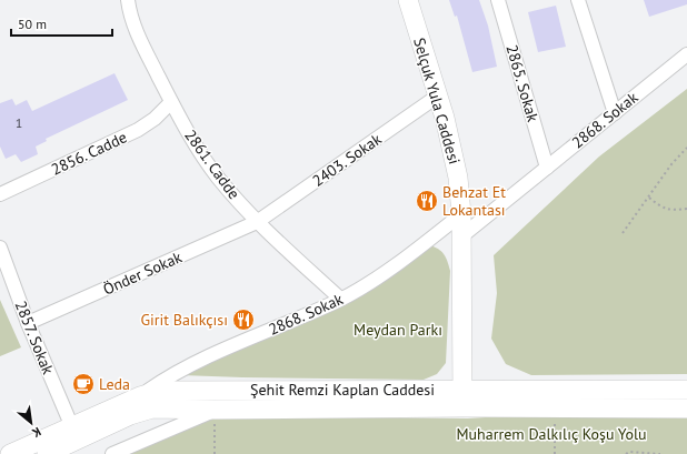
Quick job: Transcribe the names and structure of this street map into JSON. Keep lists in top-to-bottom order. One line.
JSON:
{"streets":{"main road":["Selçuk Yula Caddesi","Şehit Remzi Kaplan Caddesi"],"street":["2865. Sokak","2868. Sokak","2856. Cadde","2403. Sokak","2861. Cadde","Önder Sokak","2857. Sokak"]},"crossings":[["2865. Sokak","2868. Sokak"],["Selçuk Yula Caddesi","2868. Sokak"],["Selçuk Yula Caddesi","2403. Sokak"],["Selçuk Yula Caddesi","Şehit Remzi Kaplan Caddesi"],["2868. Sokak","2861. Cadde"],["2868. Sokak","Şehit Remzi Kaplan Caddesi"],["2856. Cadde","2861. Cadde"],["2403. Sokak","2861. Cadde"],["2403. Sokak","Önder Sokak"],["2861. Cadde","Önder Sokak"],["Önder Sokak","2857. Sokak"],["2857. Sokak","Şehit Remzi Kaplan Caddesi"]],"parks":["Meydan Parkı","Muharrem Dalkılıç Koşu Yolu"],"places":{"restaurant":["Behzat Et Lokantası","Girit Balıkçısı"],"cafe":["Leda"]},"house_numbers":["1"],"scale_bar":"50 m","north":"bottom right"}
